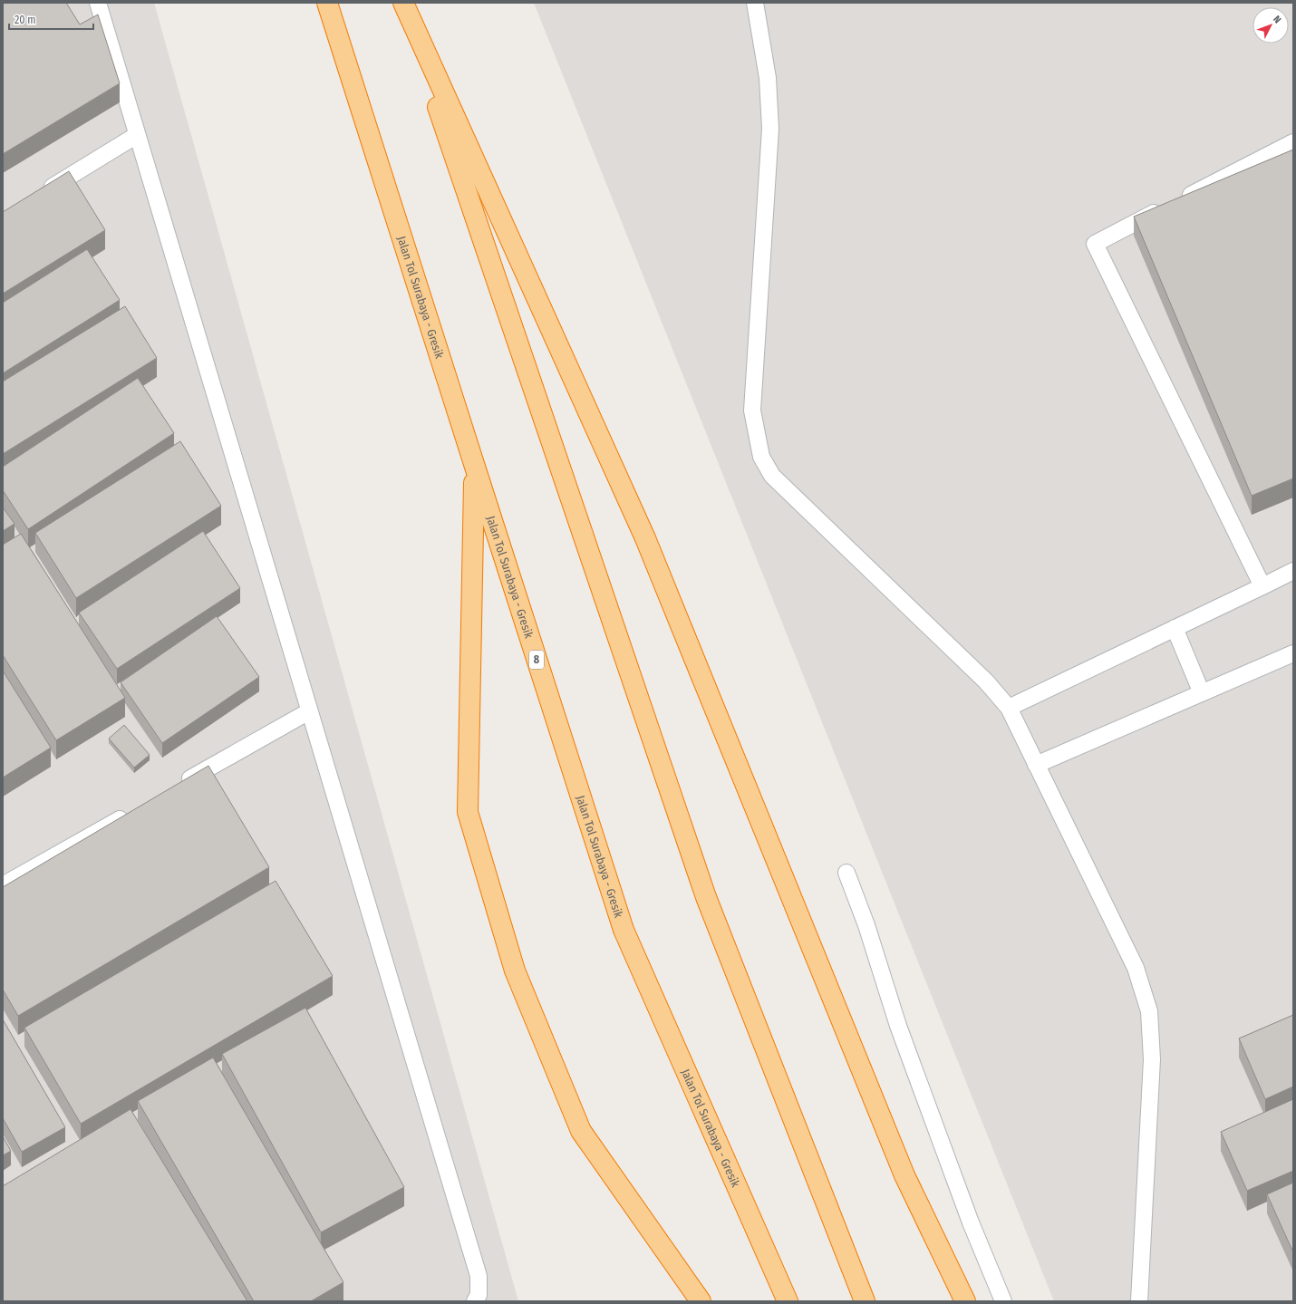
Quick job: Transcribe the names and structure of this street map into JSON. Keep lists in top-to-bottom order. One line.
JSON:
{"streets":{"highway":["Jalan Tol Surabaya - Gresik","8"]},"scale_bar":"20 m","north":"top right"}
